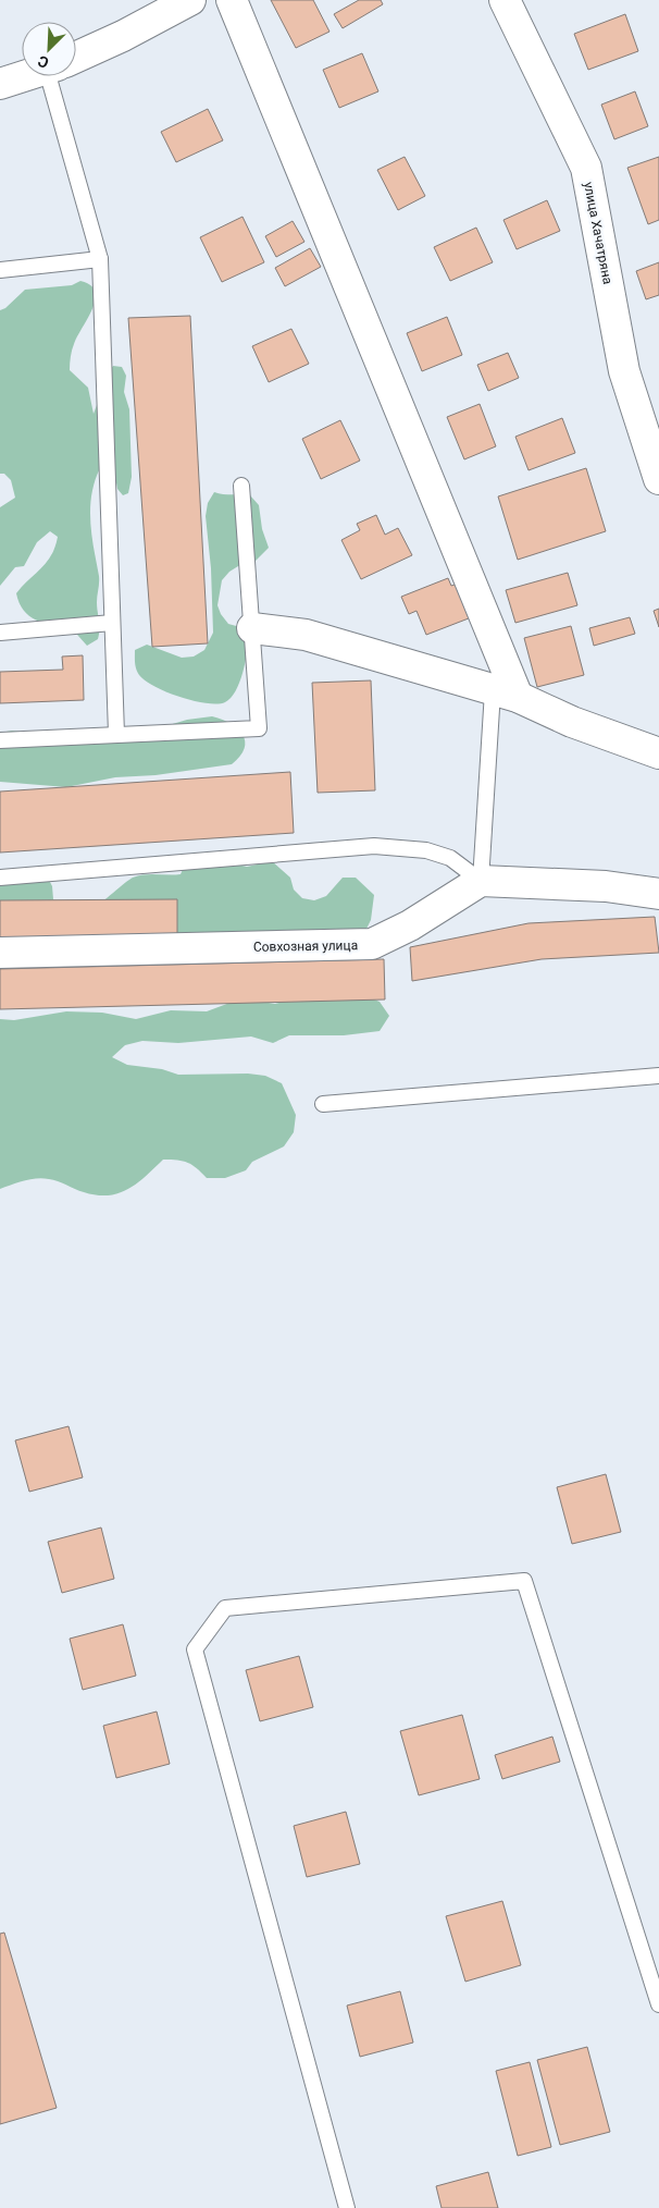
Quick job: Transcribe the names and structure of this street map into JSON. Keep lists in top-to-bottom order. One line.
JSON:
{"streets":{"street":["улица Хачатряна","Совхозная улица"]},"north":"bottom left"}
